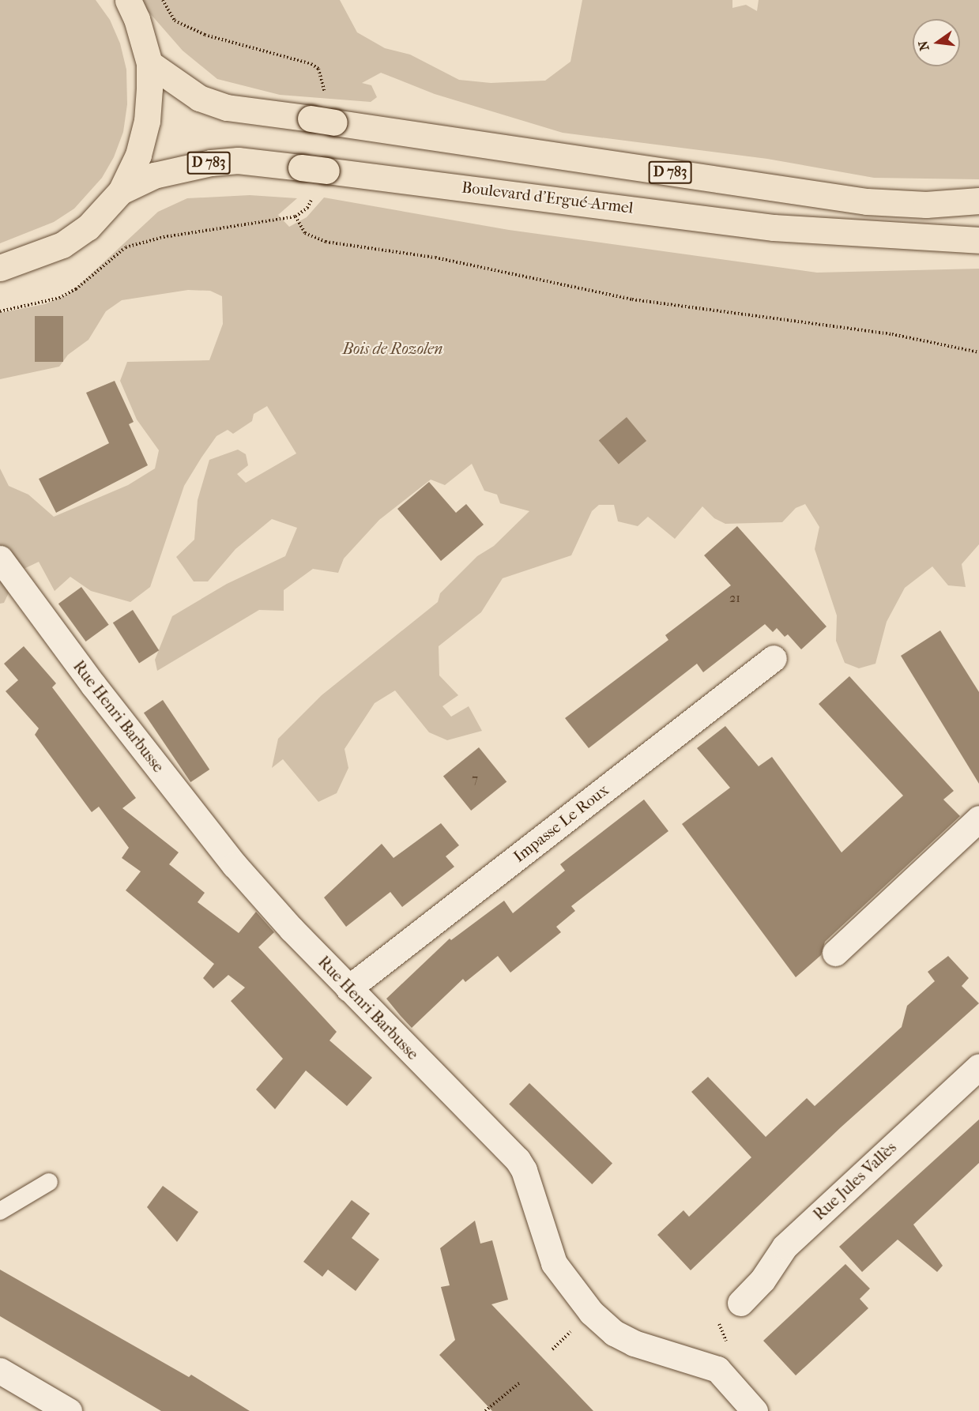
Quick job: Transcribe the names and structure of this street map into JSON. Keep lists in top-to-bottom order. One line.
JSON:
{"streets":{"main road":["D 783","Boulevard d'Ergué-Armel"],"street":["Rue Henri Barbusse","Impasse Le Roux","Rue Jules Vallès"]},"crossings":[["Rue Henri Barbusse","Impasse Le Roux"]],"parks":["Bois de Rozolen"],"house_numbers":["21","7"],"north":"left"}
